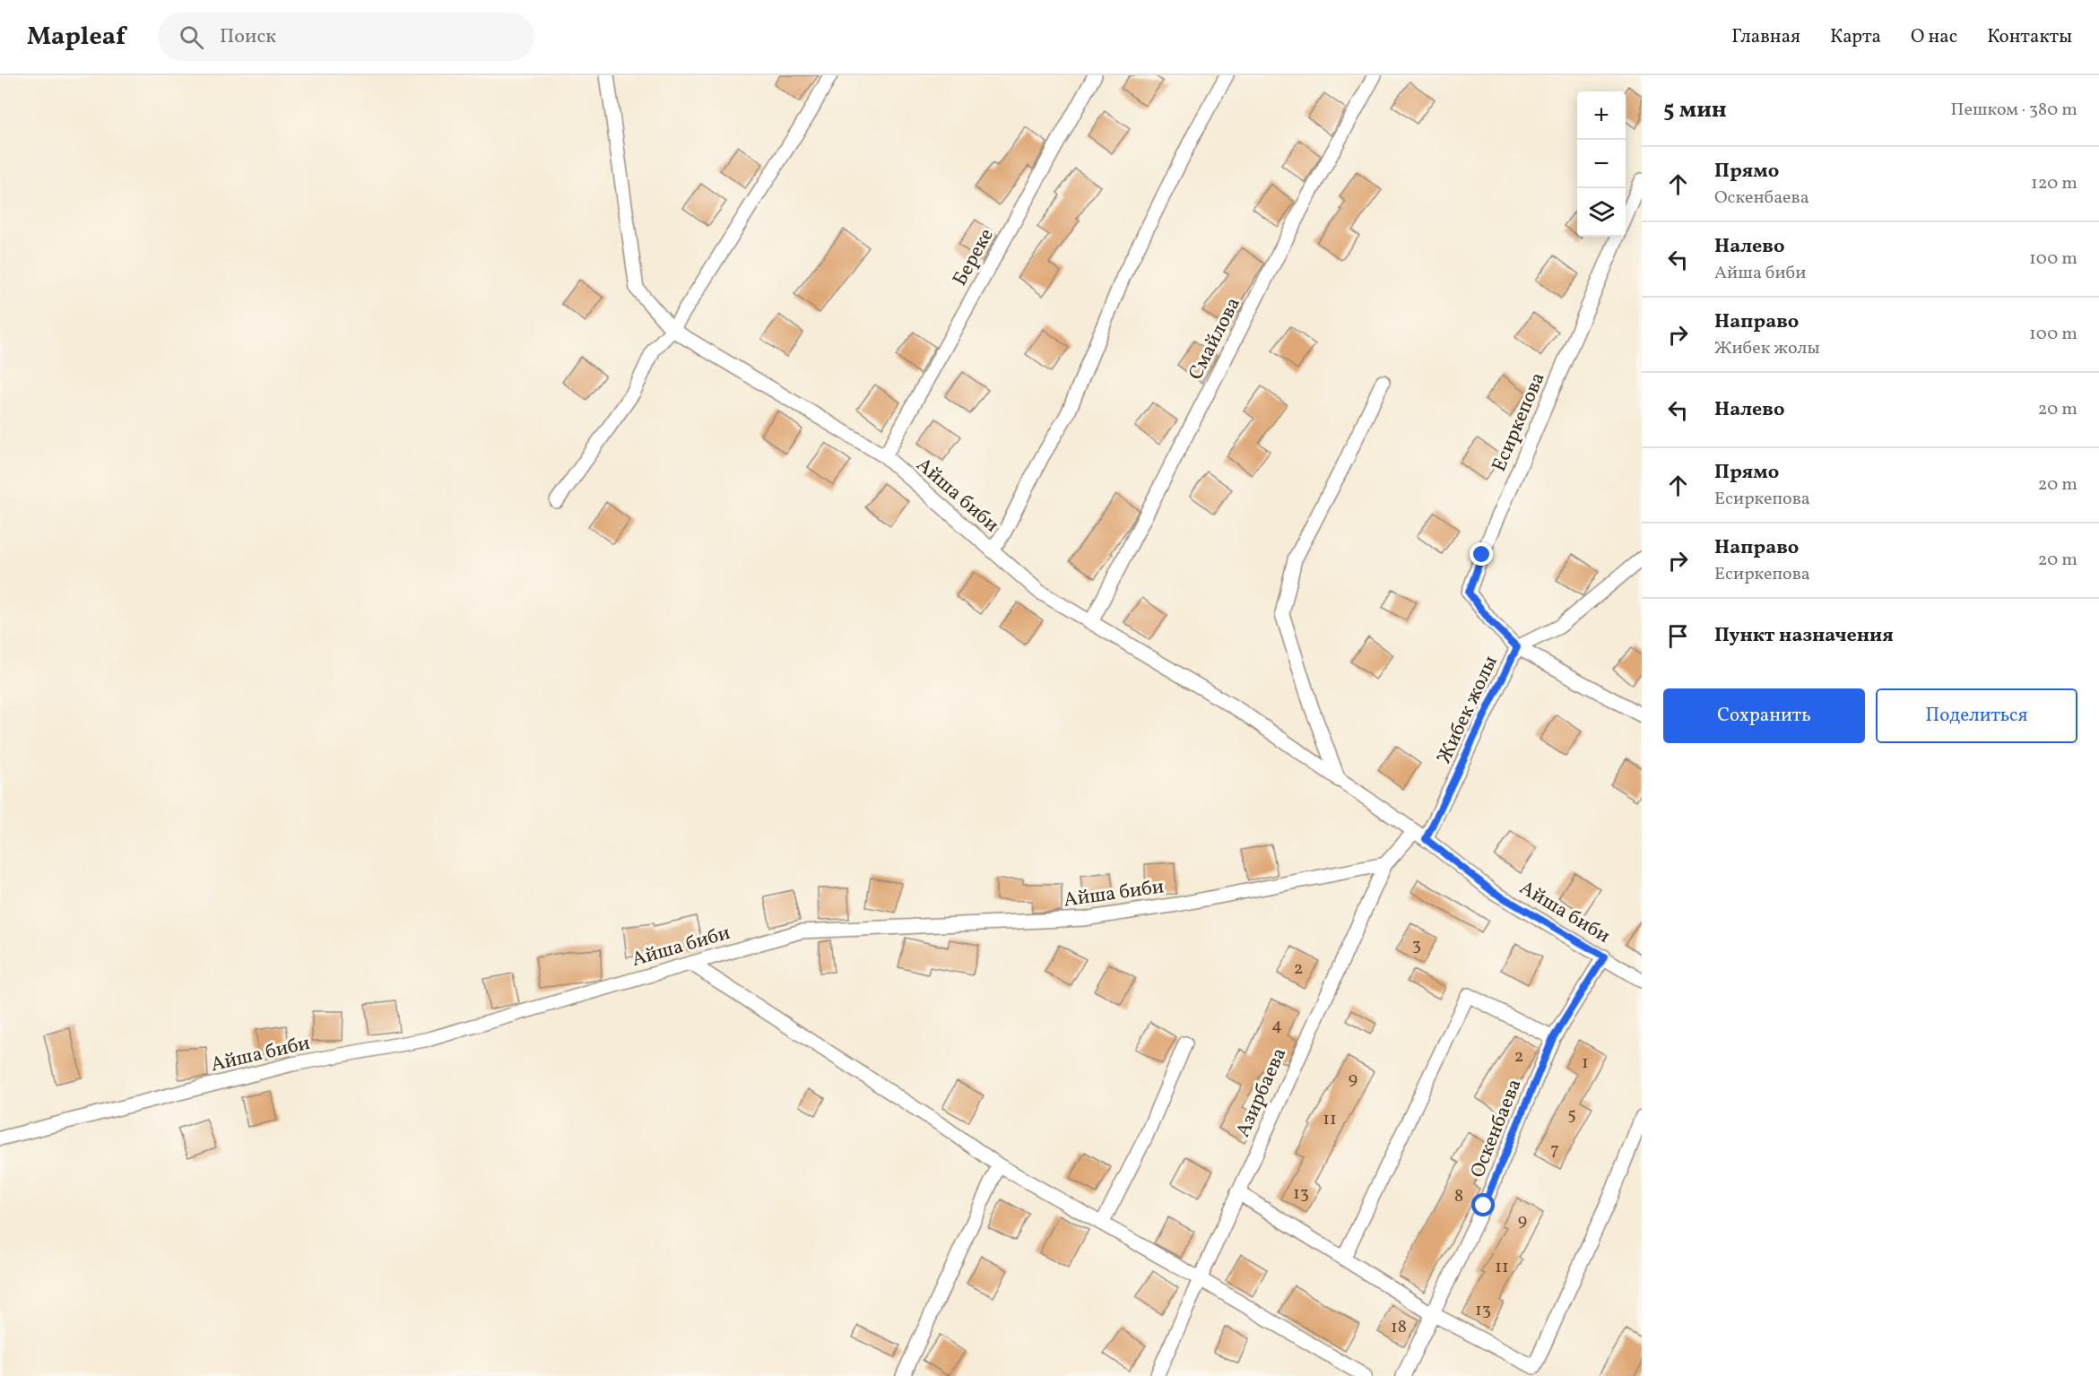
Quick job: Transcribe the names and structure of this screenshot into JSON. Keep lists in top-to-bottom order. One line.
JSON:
{"streets":{"street":["Береке","Смайлова","Есиркепова","Айша биби","Жибек жолы","Азирбаева","Оскенбаева"]},"crossings":[["Береке","Айша биби"],["Смайлова","Айша биби"],["Есиркепова","Жибек жолы"],["Айша биби","Жибек жолы"],["Айша биби","Азирбаева"],["Айша биби","Оскенбаева"]],"house_numbers":["3","2","4","2","1","9","5","11","7","13","8","9","11","13","18"],"page":{"header":"Mapleaf","search":"Поиск","nav":["Главная","Карта","О нас","Контакты"],"heading":["5 мин","Пешком · 380 m"],"map_buttons":["+","−"],"list":[["Прямо","Оскенбаева","120 m"],["Налево","Айша биби","100 m"],["Направо","Жибек жолы","100 m"],["Налево","20 m"],["Прямо","Есиркепова","20 m"],["Направо","Есиркепова","20 m"],"Пункт назначения"],"buttons":["Сохранить","Поделиться"]}}
